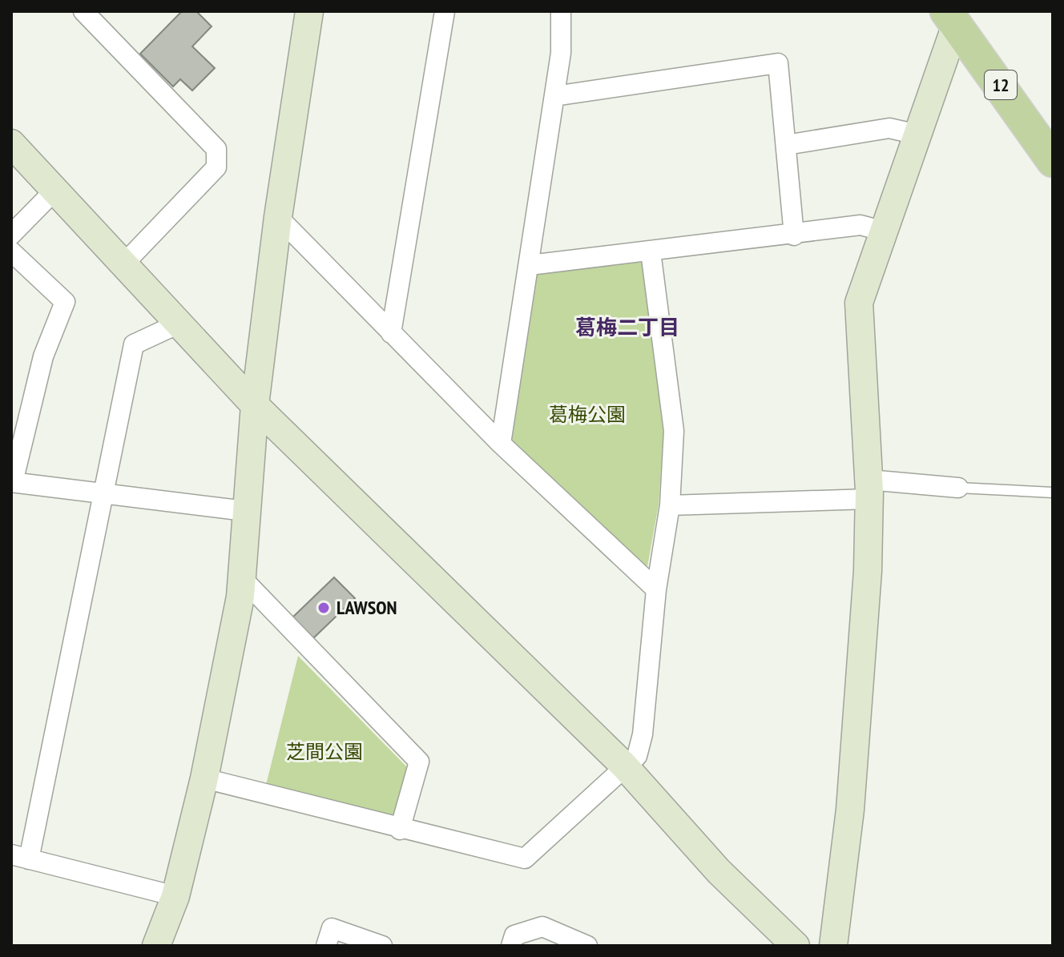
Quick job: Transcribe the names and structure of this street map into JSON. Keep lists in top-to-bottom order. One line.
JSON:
{"streets":{"main road":["12"]},"districts":["葛梅二丁目"],"parks":["葛梅公園","芝間公園"],"places":["LAWSON"]}
